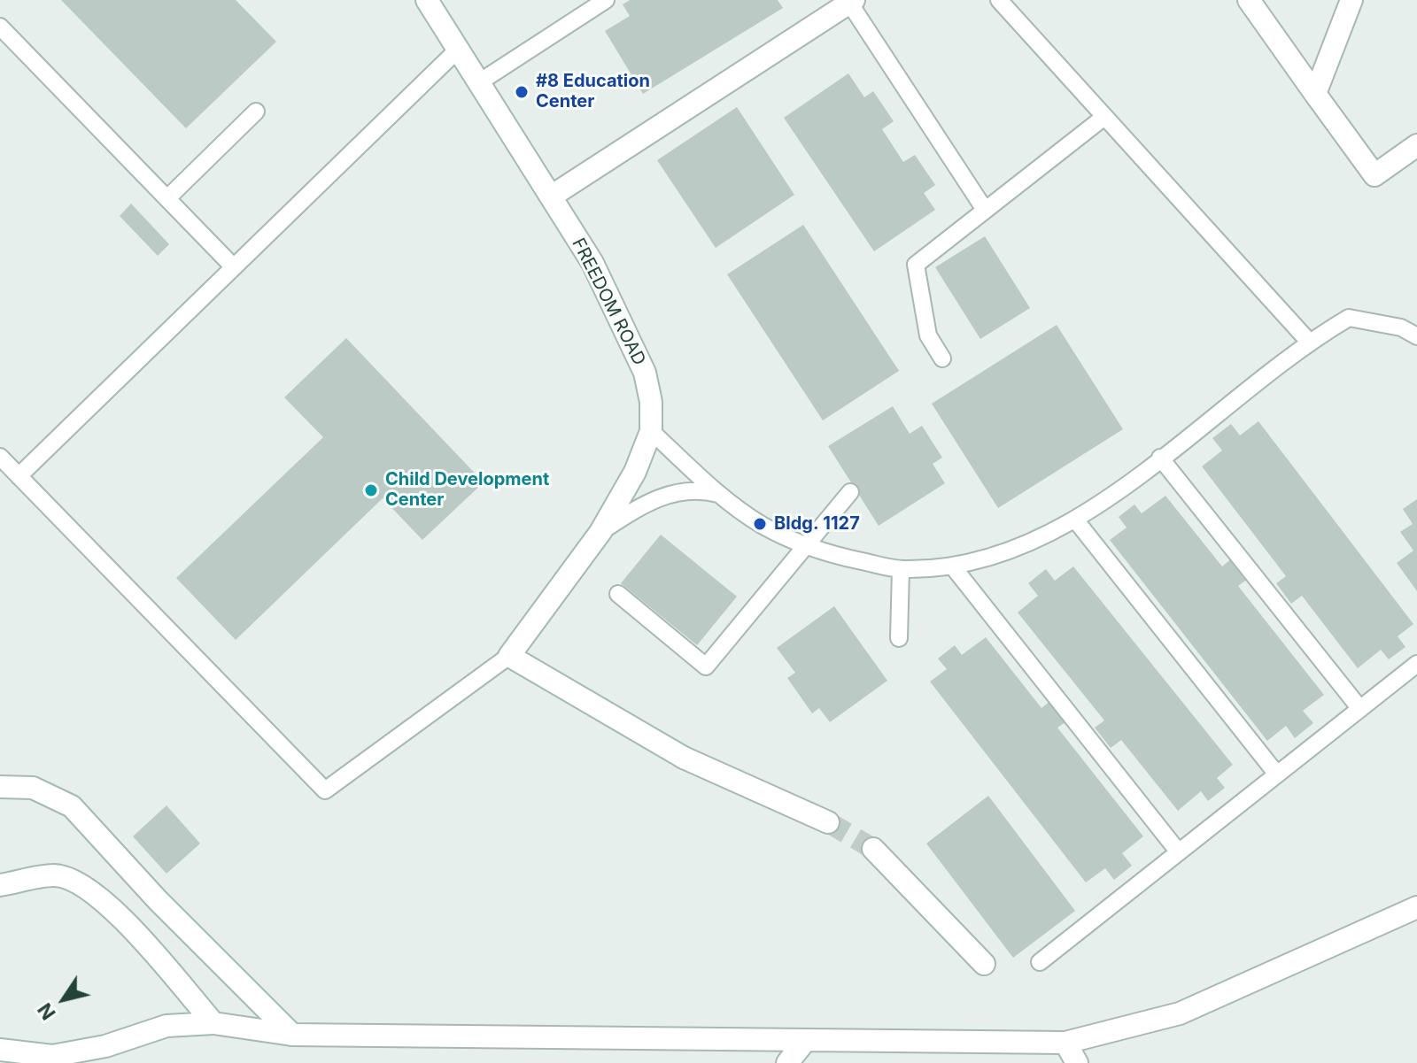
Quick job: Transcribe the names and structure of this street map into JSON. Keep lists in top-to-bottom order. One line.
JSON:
{"streets":{"street":["FREEDOM ROAD"]},"places":["#8 Education Center","Child Development Center","Bldg. 1127"],"north":"bottom left"}
